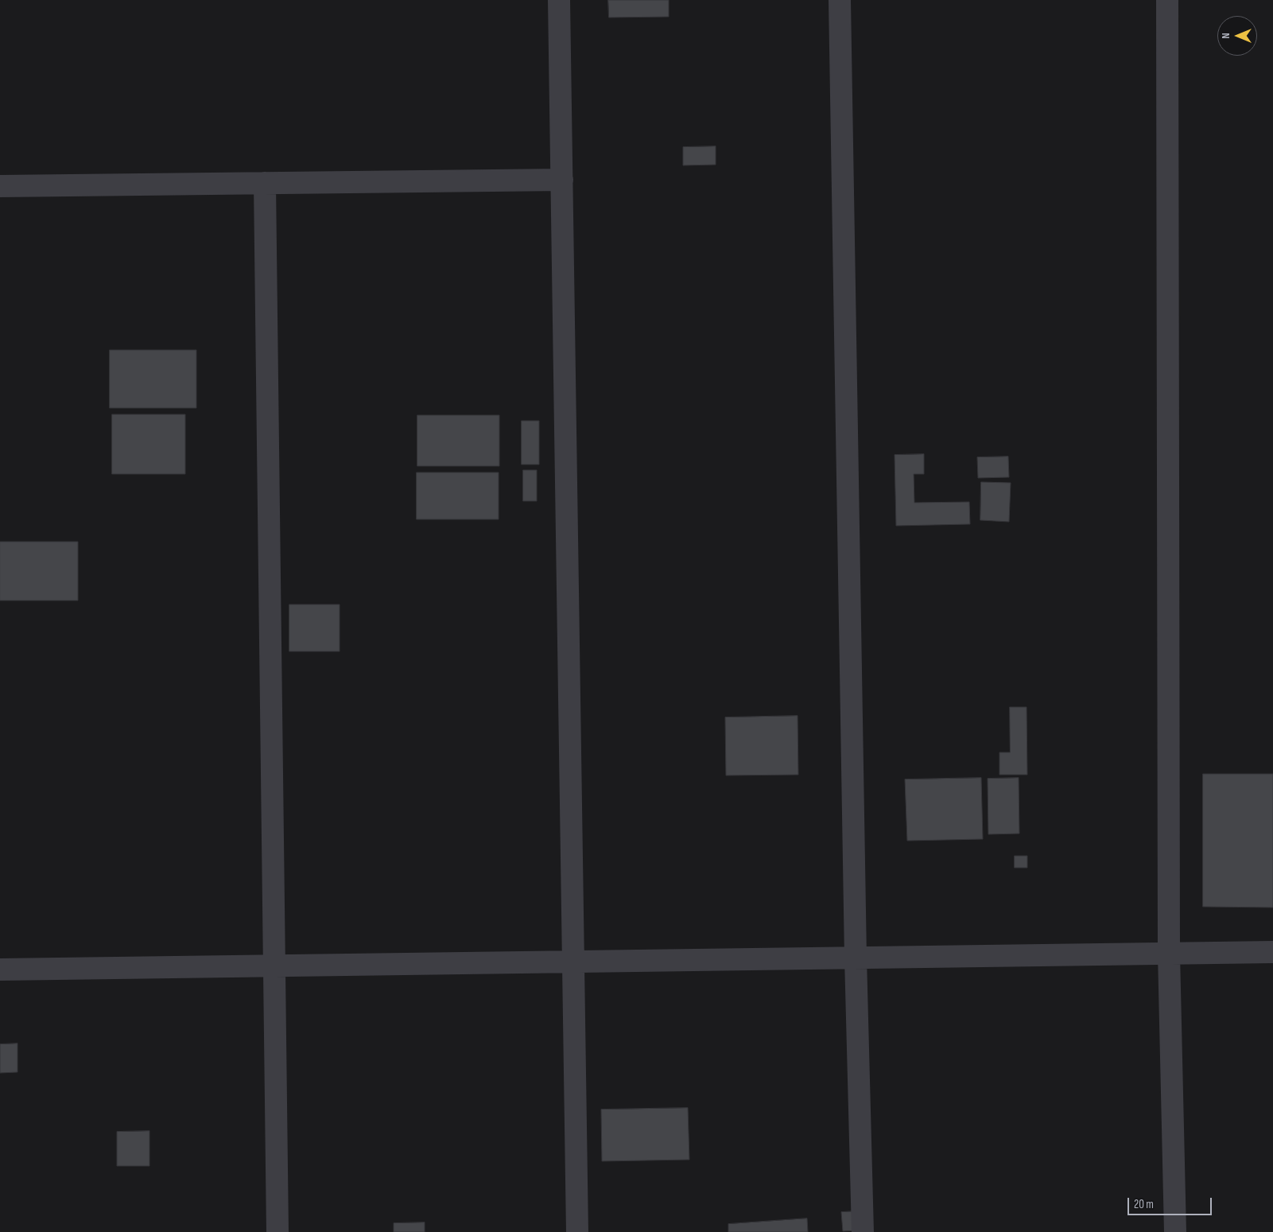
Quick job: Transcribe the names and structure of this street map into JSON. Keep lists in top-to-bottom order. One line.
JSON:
{"scale_bar":"20 m","north":"left"}
